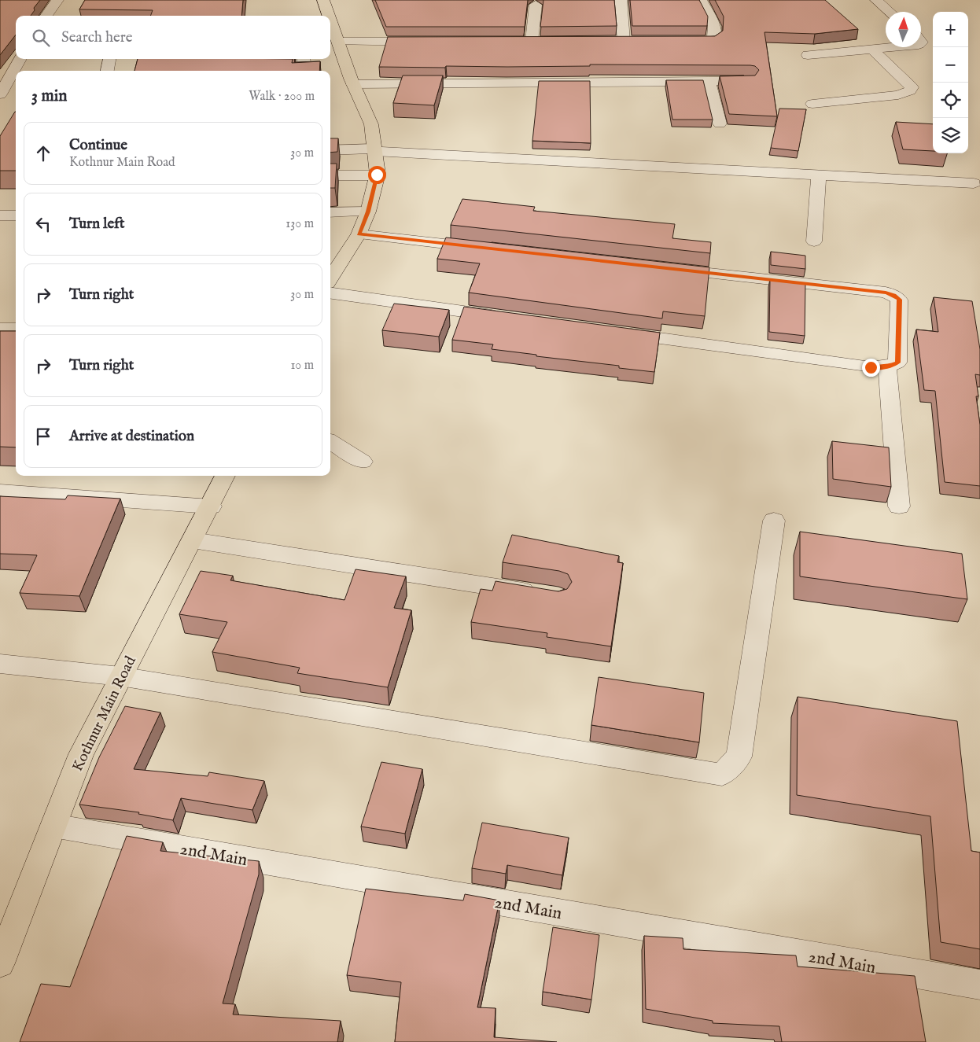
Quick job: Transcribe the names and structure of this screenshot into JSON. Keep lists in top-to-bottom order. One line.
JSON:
{"streets":{"main road":["Kothnur Main Road"],"street":["2nd Main"]},"crossings":[["Kothnur Main Road","2nd Main"]],"north":"top","page":{"map_buttons":["+","−"],"search":"Search here","heading":["3 min","Walk · 200 m"],"list":[["Continue","Kothnur Main Road","30 m"],["Turn left","130 m"],["Turn right","30 m"],["Turn right","10 m"],"Arrive at destination"]}}
